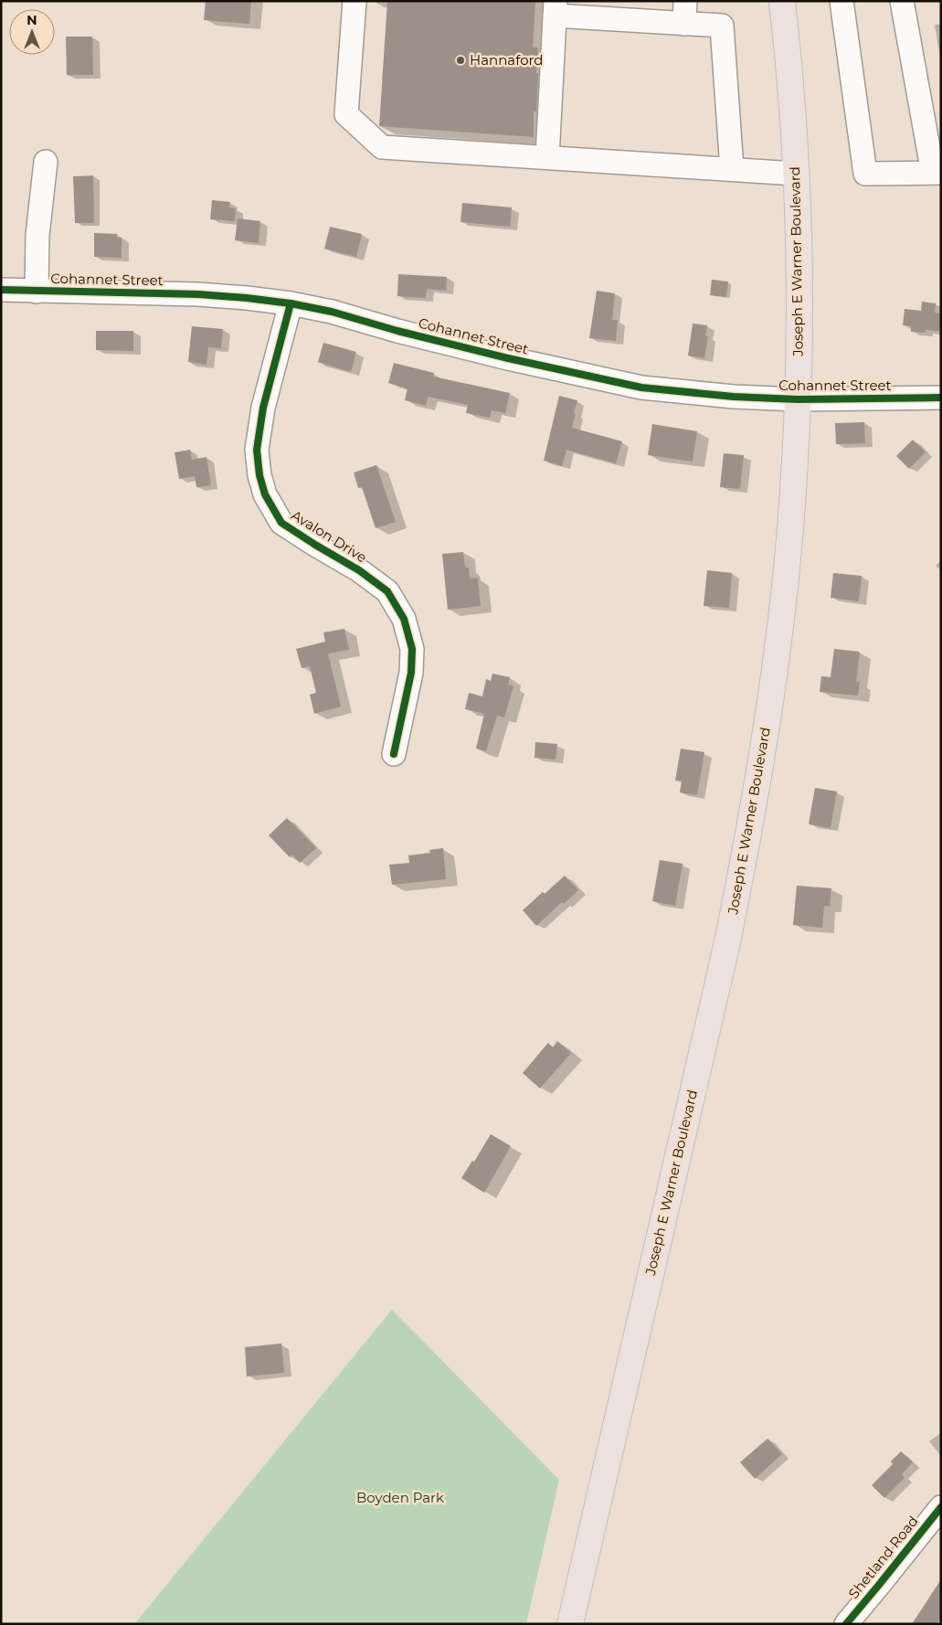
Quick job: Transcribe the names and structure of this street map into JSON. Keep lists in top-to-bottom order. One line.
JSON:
{"streets":{"main road":["Joseph E Warner Boulevard"],"street":["Cohannet Street","Avalon Drive","Shetland Road"]},"crossings":[["Joseph E Warner Boulevard","Cohannet Street"],["Cohannet Street","Avalon Drive"]],"parks":["Boyden Park"],"places":["Hannaford"],"north":"top"}
